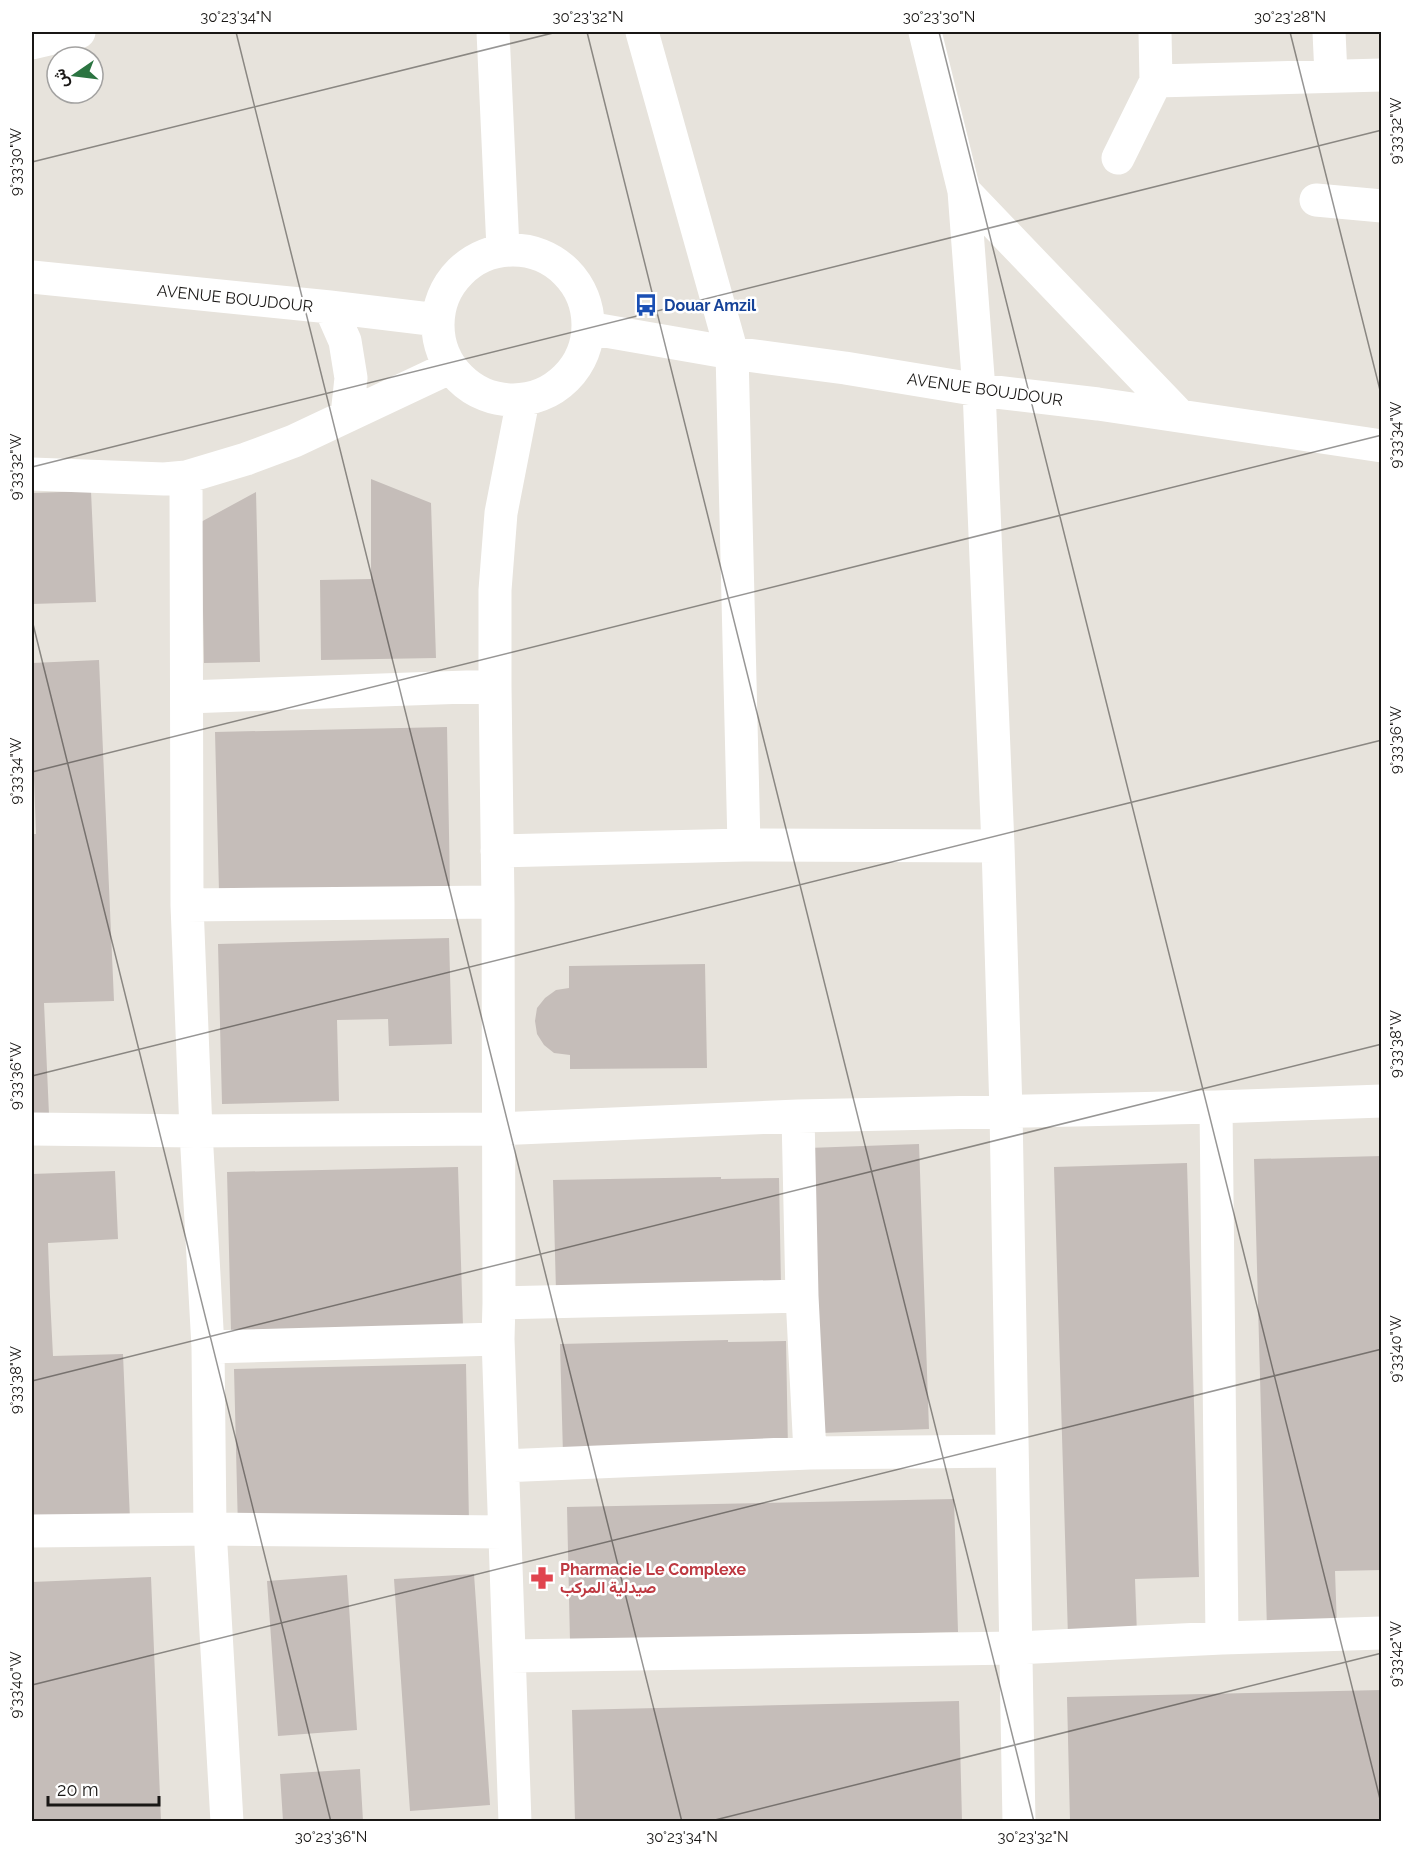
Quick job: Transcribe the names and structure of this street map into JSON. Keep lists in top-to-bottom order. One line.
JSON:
{"streets":{"street":["AVENUE BOUJDOUR"]},"places":{"bus stop":["Douar Amzil"],"pharmacy":["Pharmacie Le Complexe صيدلية المركب"]},"scale_bar":"20 m","north":"left","coordinates":["30°23'34\"N","30°23'32\"N","30°23'30\"N","30°23'28\"N","9°33'32\"W","9°33'30\"W","9°33'34\"W","9°33'36\"W","9°33'38\"W","9°33'40\"W","9°33'42\"W","30°23'36\"N"]}
